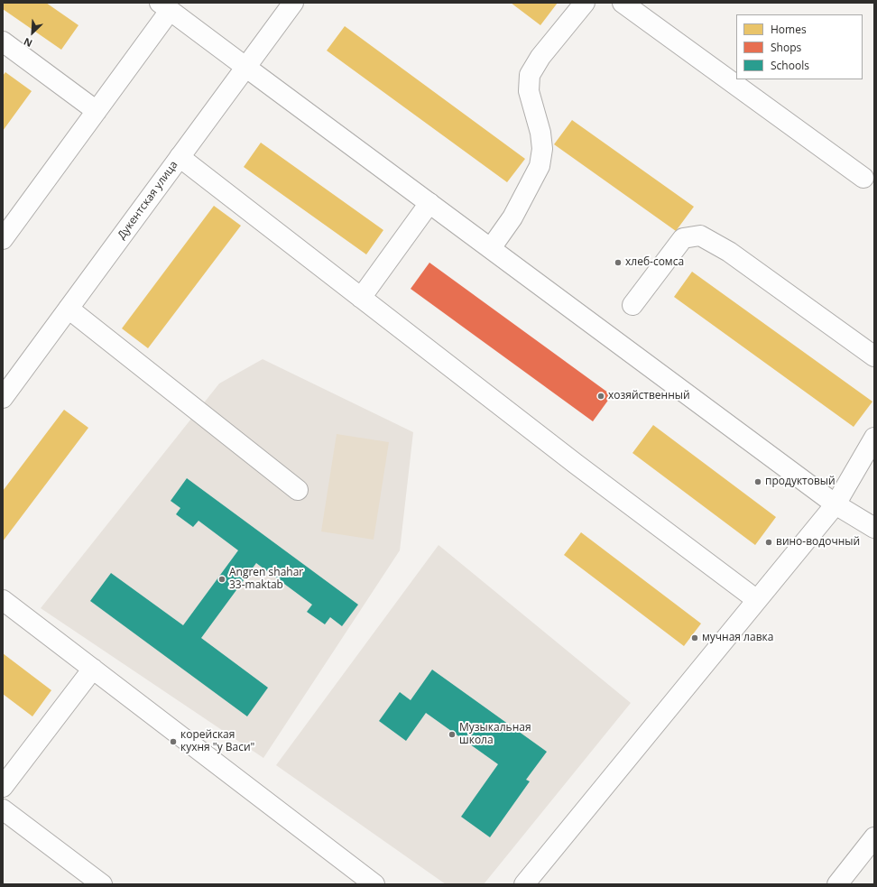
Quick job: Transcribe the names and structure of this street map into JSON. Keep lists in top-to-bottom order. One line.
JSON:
{"streets":{"street":["Дукентская улица"]},"places":["хлеб-сомса","хозяйственный","продуктовый","вино-водочный","Angren shahar 33-maktab","мучная лавка","Музыкальная школа","корейская кухня \"у Васи\""],"legend":["Homes","Shops","Schools"],"north":"bottom left"}
